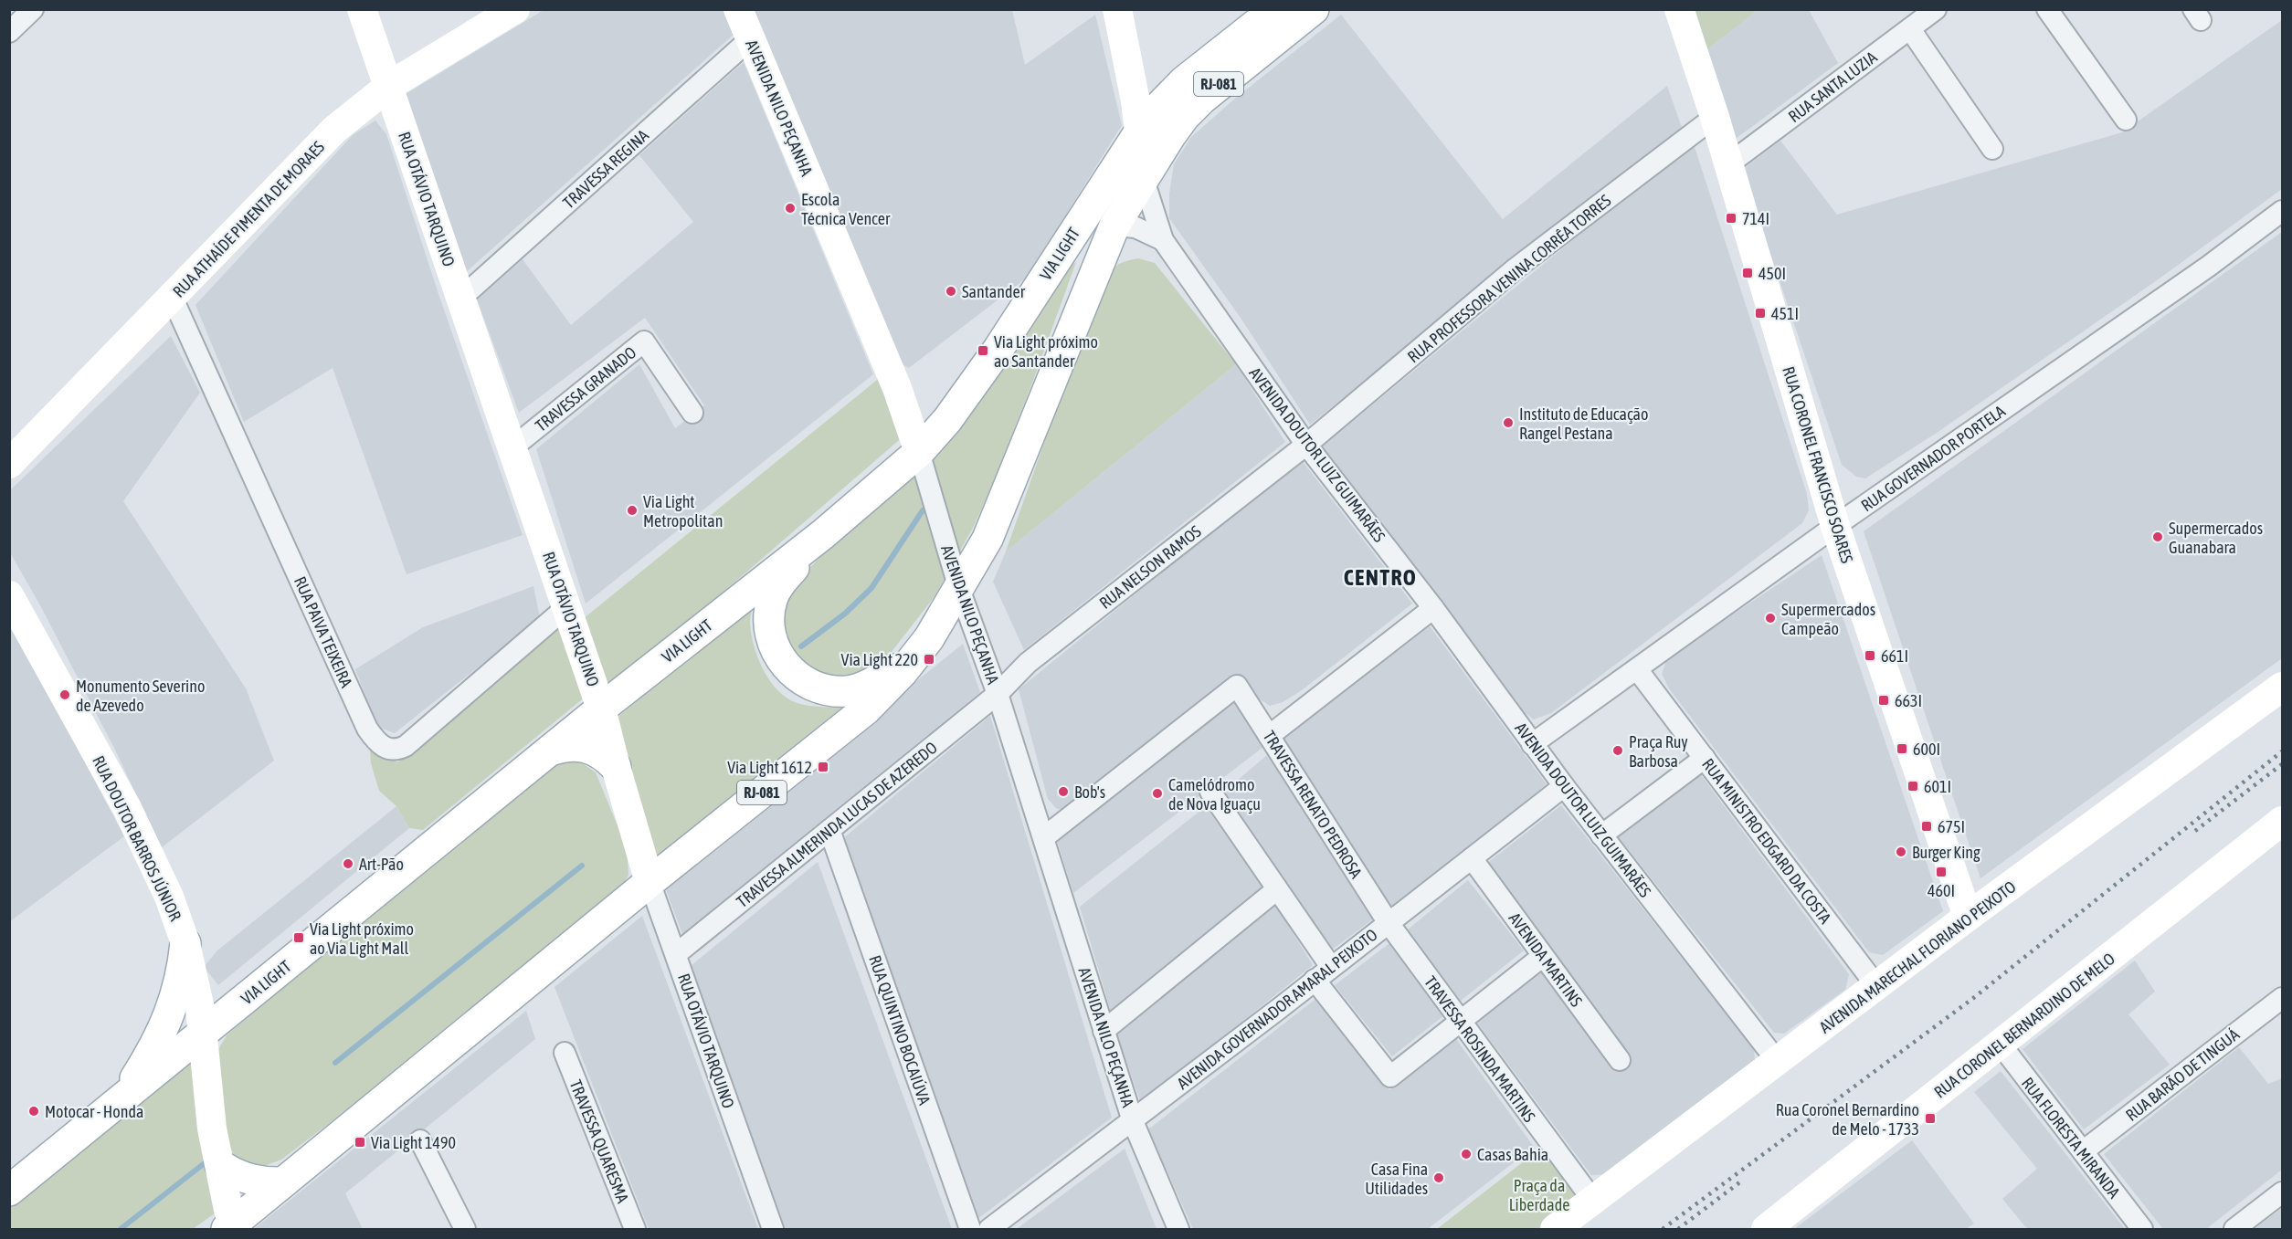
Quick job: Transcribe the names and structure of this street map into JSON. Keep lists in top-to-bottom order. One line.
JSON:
{"streets":{"main road":["RJ-081","AVENIDA NILO PEÇANHA","RUA OTÁVIO TARQUINO","RUA ATHAÍDE PIMENTA DE MORAES","VIA LIGHT","AVENIDA DOUTOR LUIZ GUIMARÃES","RUA CORONEL FRANCISCO SOARES","RUA DOUTOR BARROS JÚNIOR","AVENIDA MARECHAL FLORIANO PEIXOTO","RUA CORONEL BERNARDINO DE MELO"],"street":["RUA SANTA LUZIA","TRAVESSA REGINA","RUA PROFESSORA VENINA CORRÊA TORRES","TRAVESSA GRANADO","RUA GOVERNADOR PORTELA","RUA NELSON RAMOS","RUA PAIVA TEIXEIRA","TRAVESSA RENATO PEDROSA","TRAVESSA ALMERINDA LUCAS DE AZEREDO","RUA MINISTRO EDGARD DA COSTA","AVENIDA MARTINS","AVENIDA GOVERNADOR AMARAL PEIXOTO","RUA QUINTINO BOCAIÚVA","TRAVESSA ROSINDA MARTINS","RUA BARÃO DE TINGUÁ","RUA FLORESTA MIRANDA","TRAVESSA QUARESMA"]},"crossings":[["RUA SANTA LUZIA","RUA CORONEL FRANCISCO SOARES"],["AVENIDA NILO PEÇANHA","TRAVESSA REGINA"],["AVENIDA NILO PEÇANHA","VIA LIGHT"],["AVENIDA NILO PEÇANHA","RUA NELSON RAMOS"],["AVENIDA NILO PEÇANHA","TRAVESSA RENATO PEDROSA"],["AVENIDA NILO PEÇANHA","TRAVESSA ALMERINDA LUCAS DE AZEREDO"],["AVENIDA NILO PEÇANHA","AVENIDA GOVERNADOR AMARAL PEIXOTO"],["TRAVESSA REGINA","RUA OTÁVIO TARQUINO"],["RUA OTÁVIO TARQUINO","RUA ATHAÍDE PIMENTA DE MORAES"],["RUA OTÁVIO TARQUINO","VIA LIGHT"],["RUA OTÁVIO TARQUINO","TRAVESSA GRANADO"],["RUA OTÁVIO TARQUINO","RUA PAIVA TEIXEIRA"],["RUA OTÁVIO TARQUINO","TRAVESSA ALMERINDA LUCAS DE AZEREDO"],["RUA ATHAÍDE PIMENTA DE MORAES","RUA PAIVA TEIXEIRA"],["VIA LIGHT","AVENIDA DOUTOR LUIZ GUIMARÃES"],["VIA LIGHT","RUA DOUTOR BARROS JÚNIOR"],["RUA PROFESSORA VENINA CORRÊA TORRES","AVENIDA DOUTOR LUIZ GUIMARÃES"],["RUA PROFESSORA VENINA CORRÊA TORRES","RUA CORONEL FRANCISCO SOARES"],["RUA PROFESSORA VENINA CORRÊA TORRES","RUA NELSON RAMOS"],["AVENIDA DOUTOR LUIZ GUIMARÃES","RUA GOVERNADOR PORTELA"],["AVENIDA DOUTOR LUIZ GUIMARÃES","RUA NELSON RAMOS"],["AVENIDA DOUTOR LUIZ GUIMARÃES","AVENIDA MARECHAL FLORIANO PEIXOTO"],["AVENIDA DOUTOR LUIZ GUIMARÃES","AVENIDA GOVERNADOR AMARAL PEIXOTO"],["RUA GOVERNADOR PORTELA","RUA CORONEL FRANCISCO SOARES"],["RUA GOVERNADOR PORTELA","RUA MINISTRO EDGARD DA COSTA"],["RUA CORONEL FRANCISCO SOARES","AVENIDA MARECHAL FLORIANO PEIXOTO"],["RUA NELSON RAMOS","TRAVESSA ALMERINDA LUCAS DE AZEREDO"],["TRAVESSA RENATO PEDROSA","AVENIDA GOVERNADOR AMARAL PEIXOTO"],["TRAVESSA RENATO PEDROSA","TRAVESSA ROSINDA MARTINS"],["TRAVESSA ALMERINDA LUCAS DE AZEREDO","RUA QUINTINO BOCAIÚVA"],["RUA MINISTRO EDGARD DA COSTA","AVENIDA MARECHAL FLORIANO PEIXOTO"],["AVENIDA MARECHAL FLORIANO PEIXOTO","TRAVESSA ROSINDA MARTINS"],["AVENIDA MARTINS","AVENIDA GOVERNADOR AMARAL PEIXOTO"],["AVENIDA GOVERNADOR AMARAL PEIXOTO","TRAVESSA ROSINDA MARTINS"],["RUA CORONEL BERNARDINO DE MELO","RUA FLORESTA MIRANDA"],["RUA BARÃO DE TINGUÁ","RUA FLORESTA MIRANDA"]],"districts":["CENTRO"],"parks":["Praça da Liberdade"],"places":{"other":["Escola Técnica Vencer","Santander","Instituto de Educação Rangel Pestana","Via Light Metropolitan","Supermercados Guanabara","Supermercados Campeão","Monumento Severino de Azevedo","Praça Ruy Barbosa","Bob's","Camelódromo de Nova Iguaçu","Burger King","Art-Pão","Motocar - Honda","Casas Bahia","Casa Fina Utilidades"],"transit":["714I","450I","451I","Via Light próximo ao Santander","661I","Via Light 220","663I","600I","Via Light 1612","601I","675I","460I","Via Light próximo ao Via Light Mall","Rua Coronel Bernardino de Melo - 1733","Via Light 1490"]}}
